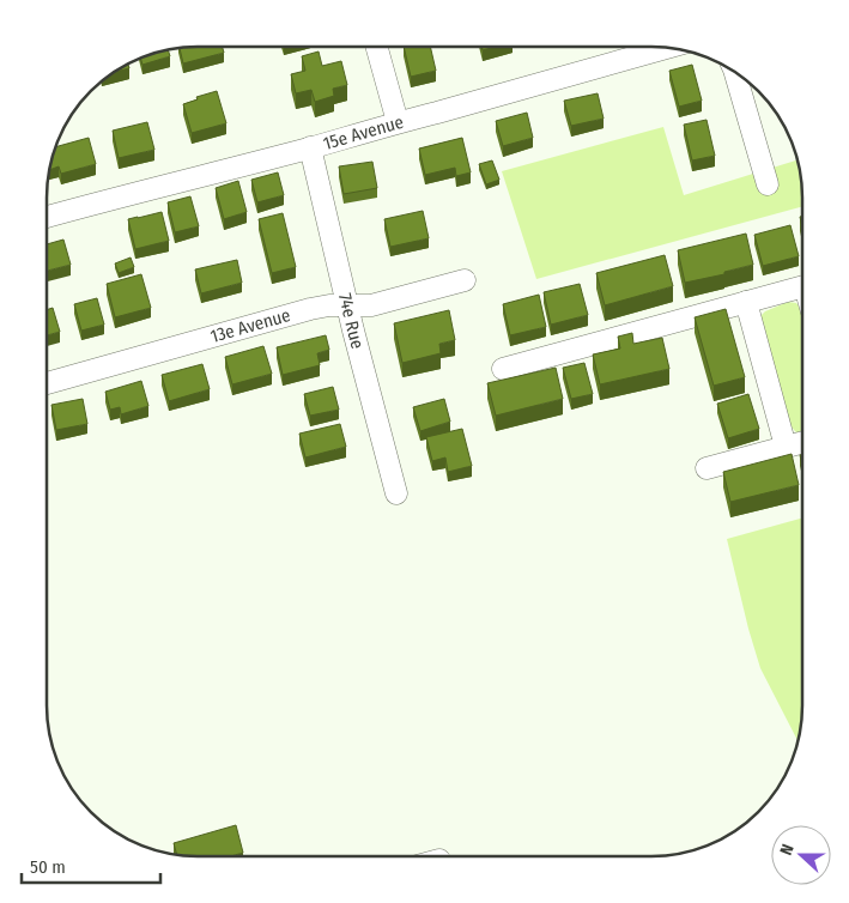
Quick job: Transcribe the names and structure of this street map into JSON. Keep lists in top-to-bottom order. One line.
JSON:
{"streets":{"street":["15e Avenue","74e Rue","13e Avenue"]},"crossings":[["15e Avenue","74e Rue"],["74e Rue","13e Avenue"]],"scale_bar":"50 m","north":"left"}
